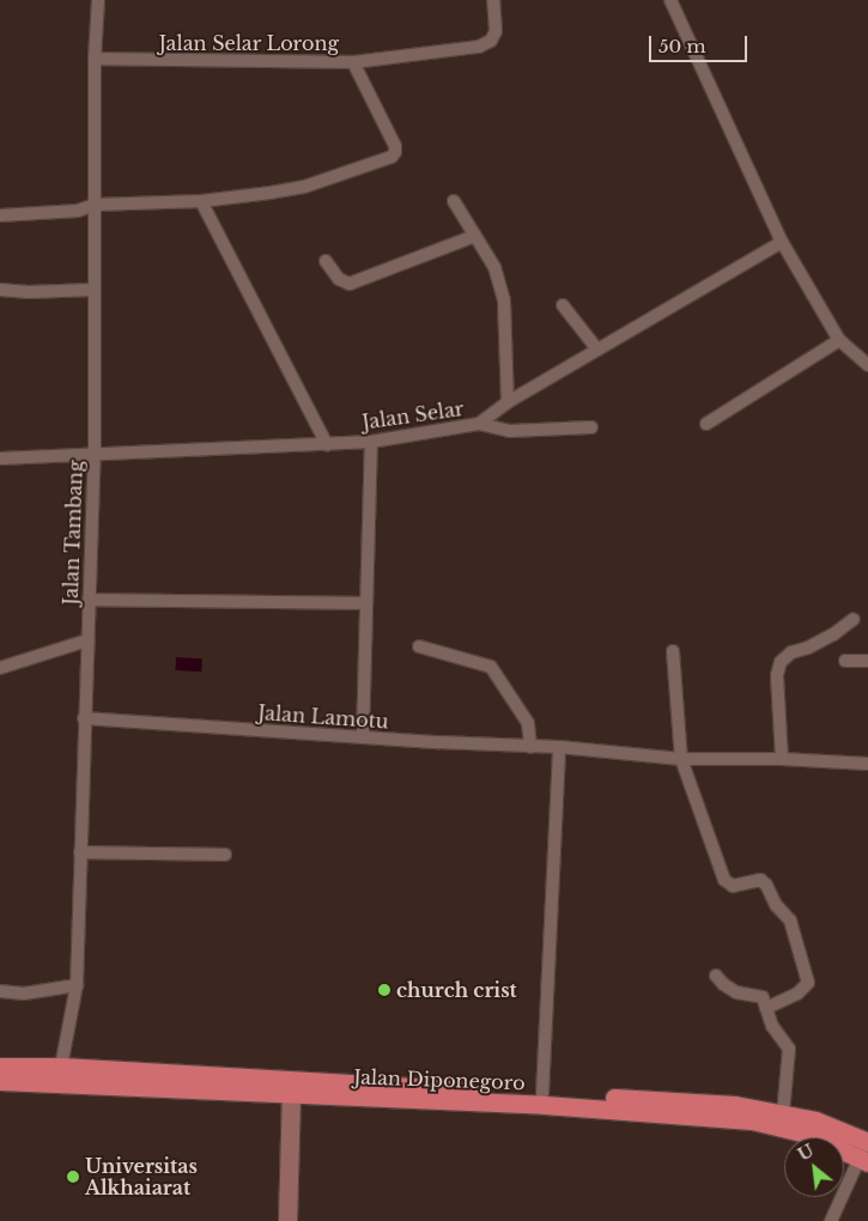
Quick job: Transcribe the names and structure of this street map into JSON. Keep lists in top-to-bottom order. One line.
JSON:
{"streets":{"highway":["Jalan Diponegoro"],"street":["Jalan Selar Lorong","Jalan Selar","Jalan Tambang","Jalan Lamotu"]},"crossings":[["Jalan Selar Lorong","Jalan Tambang"],["Jalan Selar","Jalan Tambang"],["Jalan Tambang","Jalan Lamotu"],["Jalan Tambang","Jalan Diponegoro"]],"places":["church crist","Universitas Alkhaiarat"],"scale_bar":"50 m","north":"top left"}
